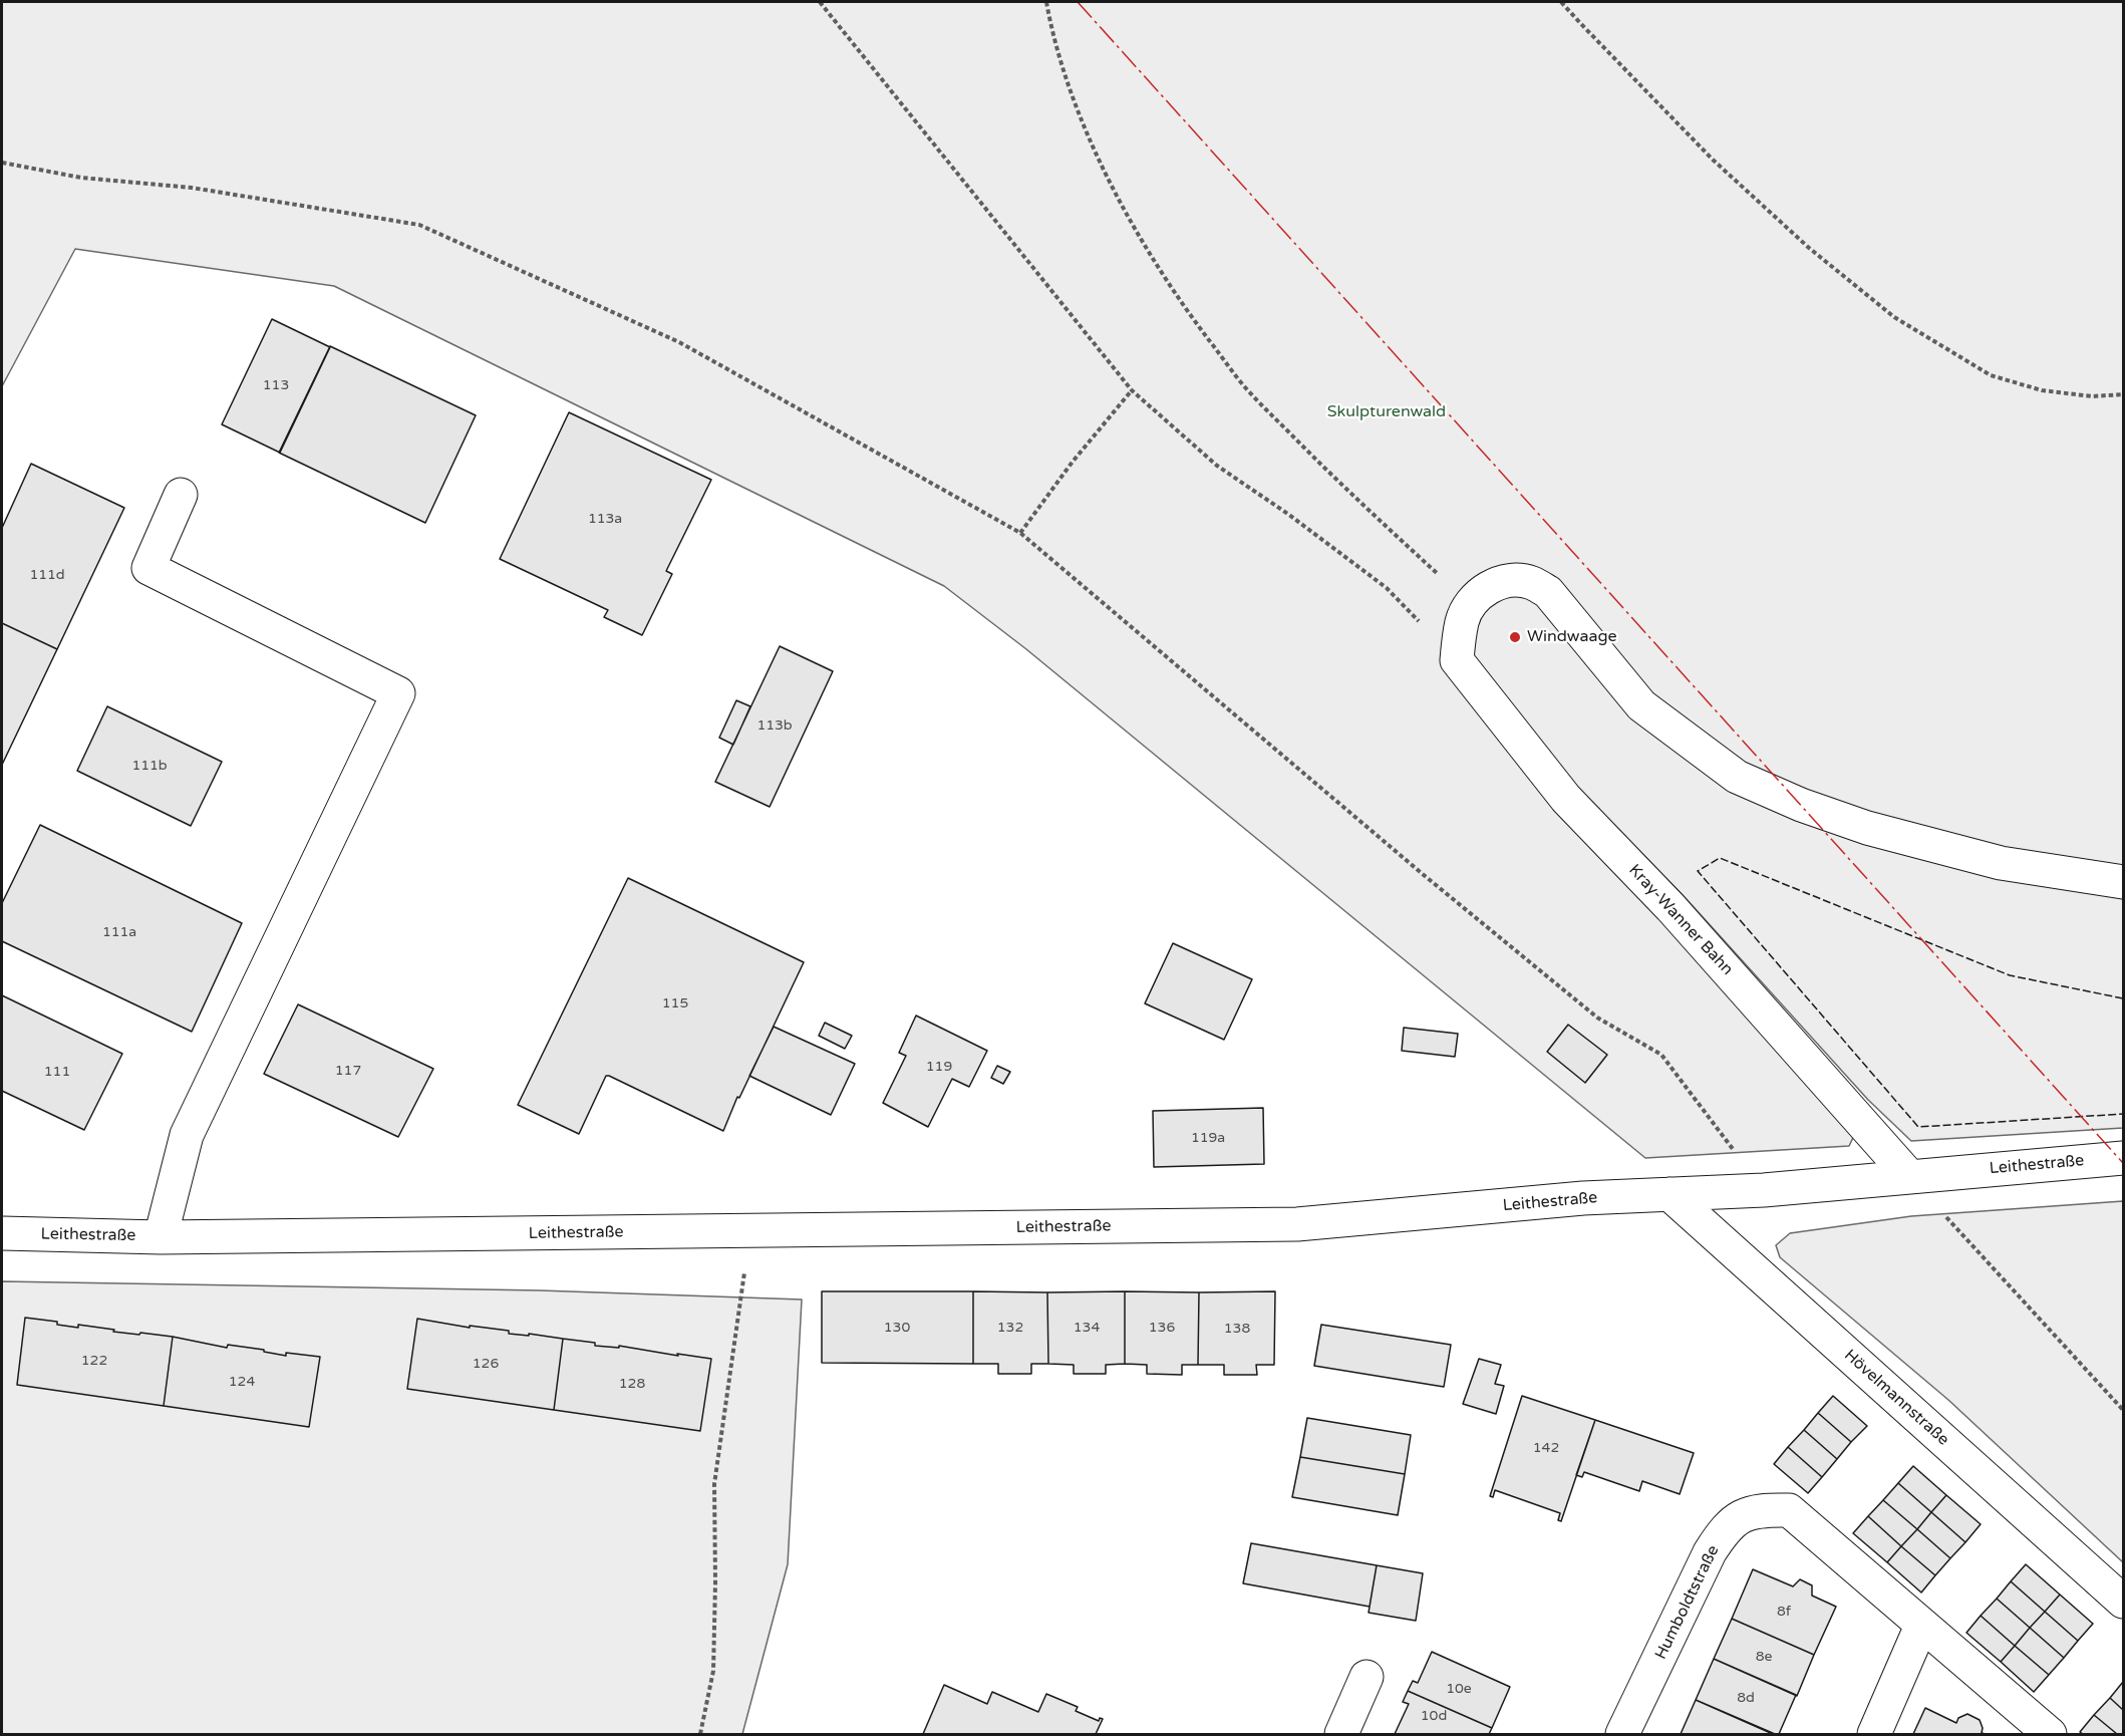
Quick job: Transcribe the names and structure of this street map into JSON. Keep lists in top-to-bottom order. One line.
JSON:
{"streets":{"street":["Kray-Wanner Bahn","Leithestraße","Hövelmannstraße","Humboldtstraße"]},"crossings":[["Kray-Wanner Bahn","Leithestraße"],["Leithestraße","Hövelmannstraße"]],"parks":["Skulpturenwald"],"places":["Windwaage"],"house_numbers":["113","113a","111d","113b","111b","111a","115","119","117","111","119a","130","132","134","136","138","122","126","124","128","142","8f","8e","10e","8d","10d"]}
